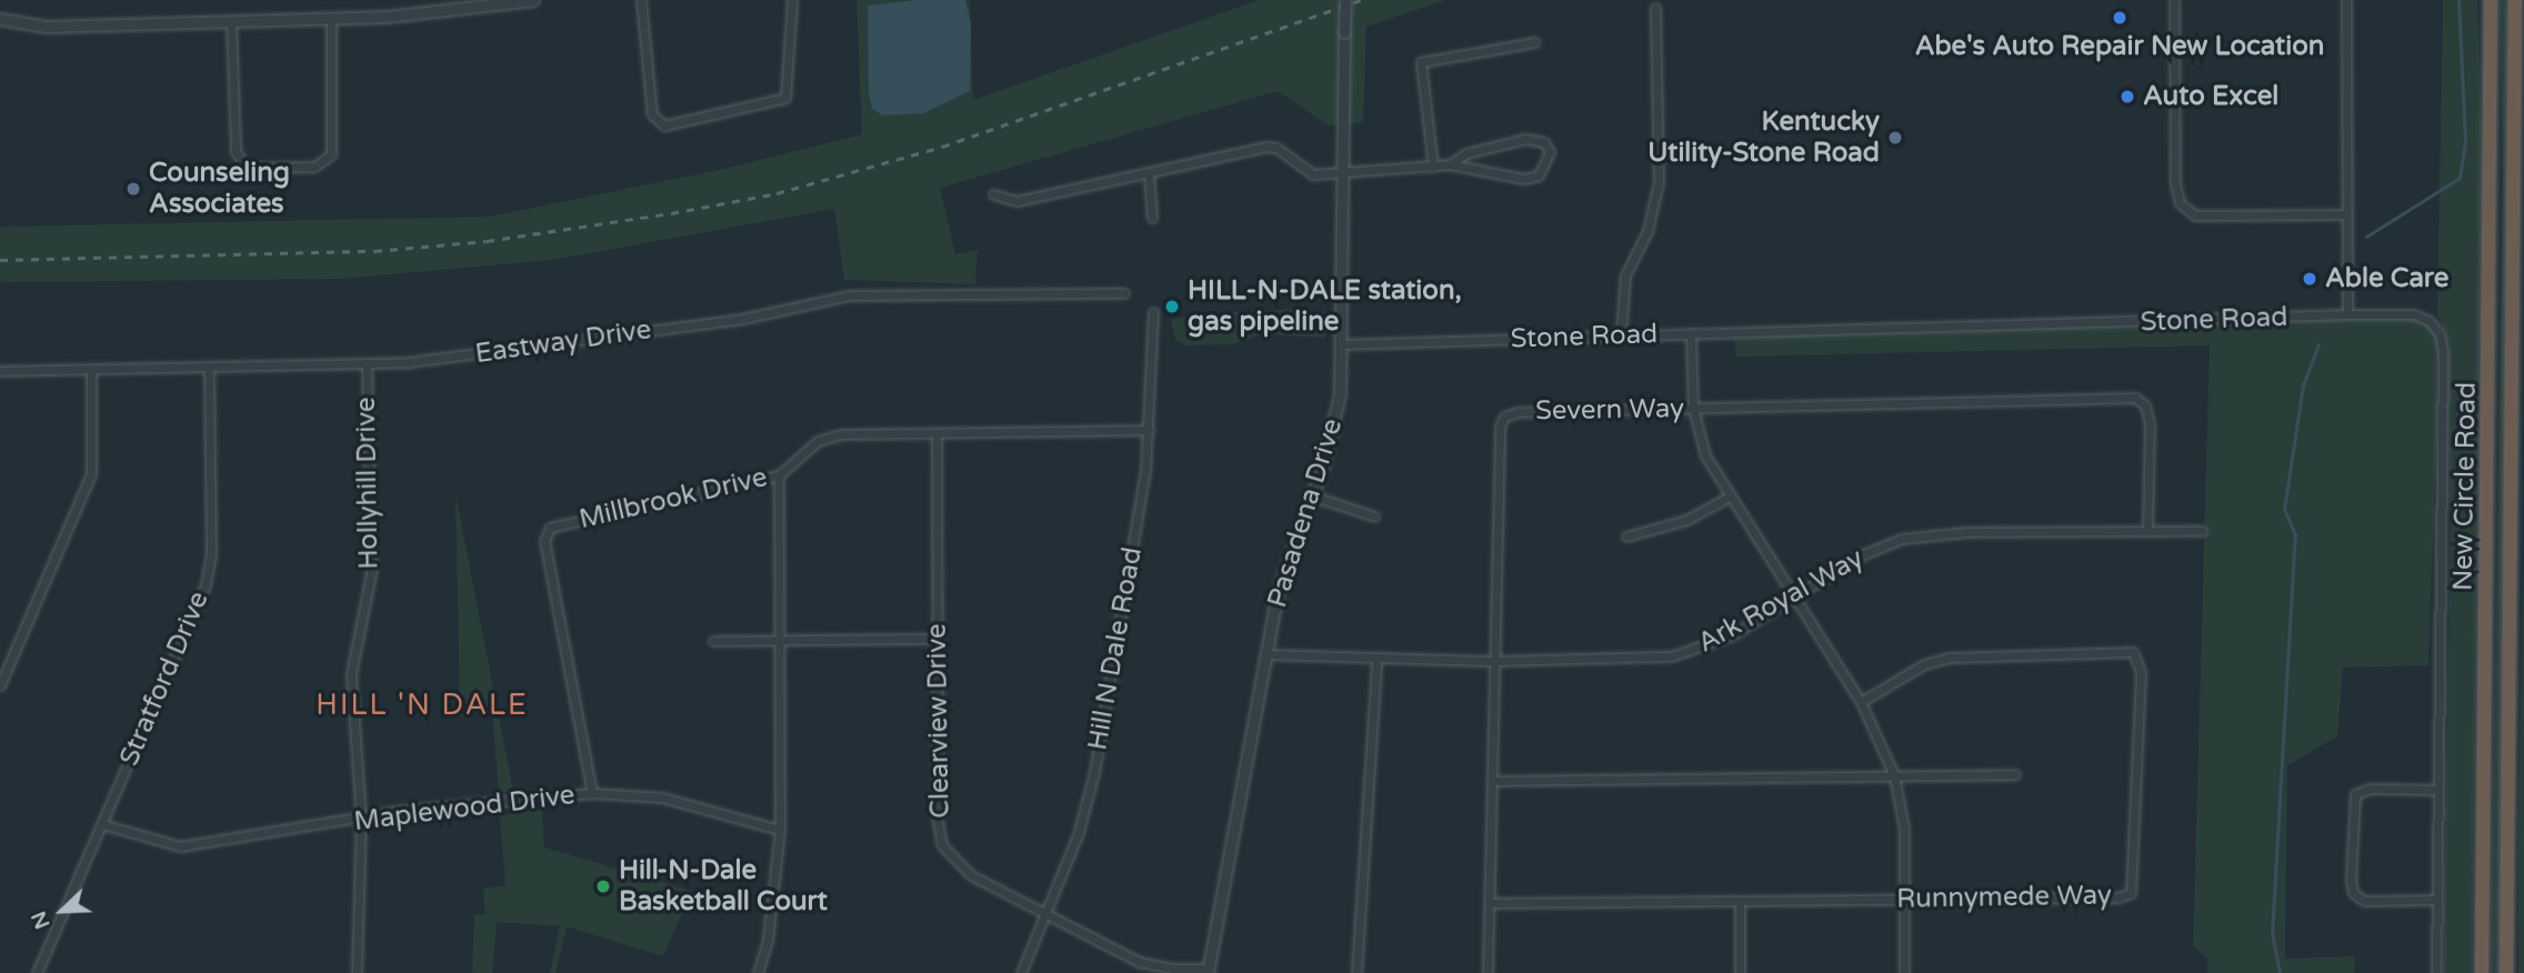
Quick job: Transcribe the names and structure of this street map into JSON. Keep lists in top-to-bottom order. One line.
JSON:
{"streets":{"highway":["New Circle Road"],"street":["Stone Road","Eastway Drive","Severn Way","Hollyhill Drive","Millbrook Drive","Pasadena Drive","Ark Royal Way","Hill N Dale Road","Stratford Drive","Clearview Drive","Maplewood Drive","Runnymede Way"]},"crossings":[["Stone Road","Pasadena Drive"],["Eastway Drive","Hollyhill Drive"],["Eastway Drive","Stratford Drive"],["Severn Way","Ark Royal Way"],["Severn Way","Runnymede Way"],["Hollyhill Drive","Maplewood Drive"],["Millbrook Drive","Hill N Dale Road"],["Millbrook Drive","Clearview Drive"],["Millbrook Drive","Maplewood Drive"],["Pasadena Drive","Ark Royal Way"],["Pasadena Drive","Clearview Drive"],["Hill N Dale Road","Clearview Drive"],["Stratford Drive","Maplewood Drive"]],"districts":["HILL 'N DALE"],"places":["Abe's Auto Repair New Location","Auto Excel","Kentucky Utility-Stone Road","Counseling Associates","Able Care","HILL-N-DALE station, gas pipeline","Hill-N-Dale Basketball Court"],"north":"bottom left"}
